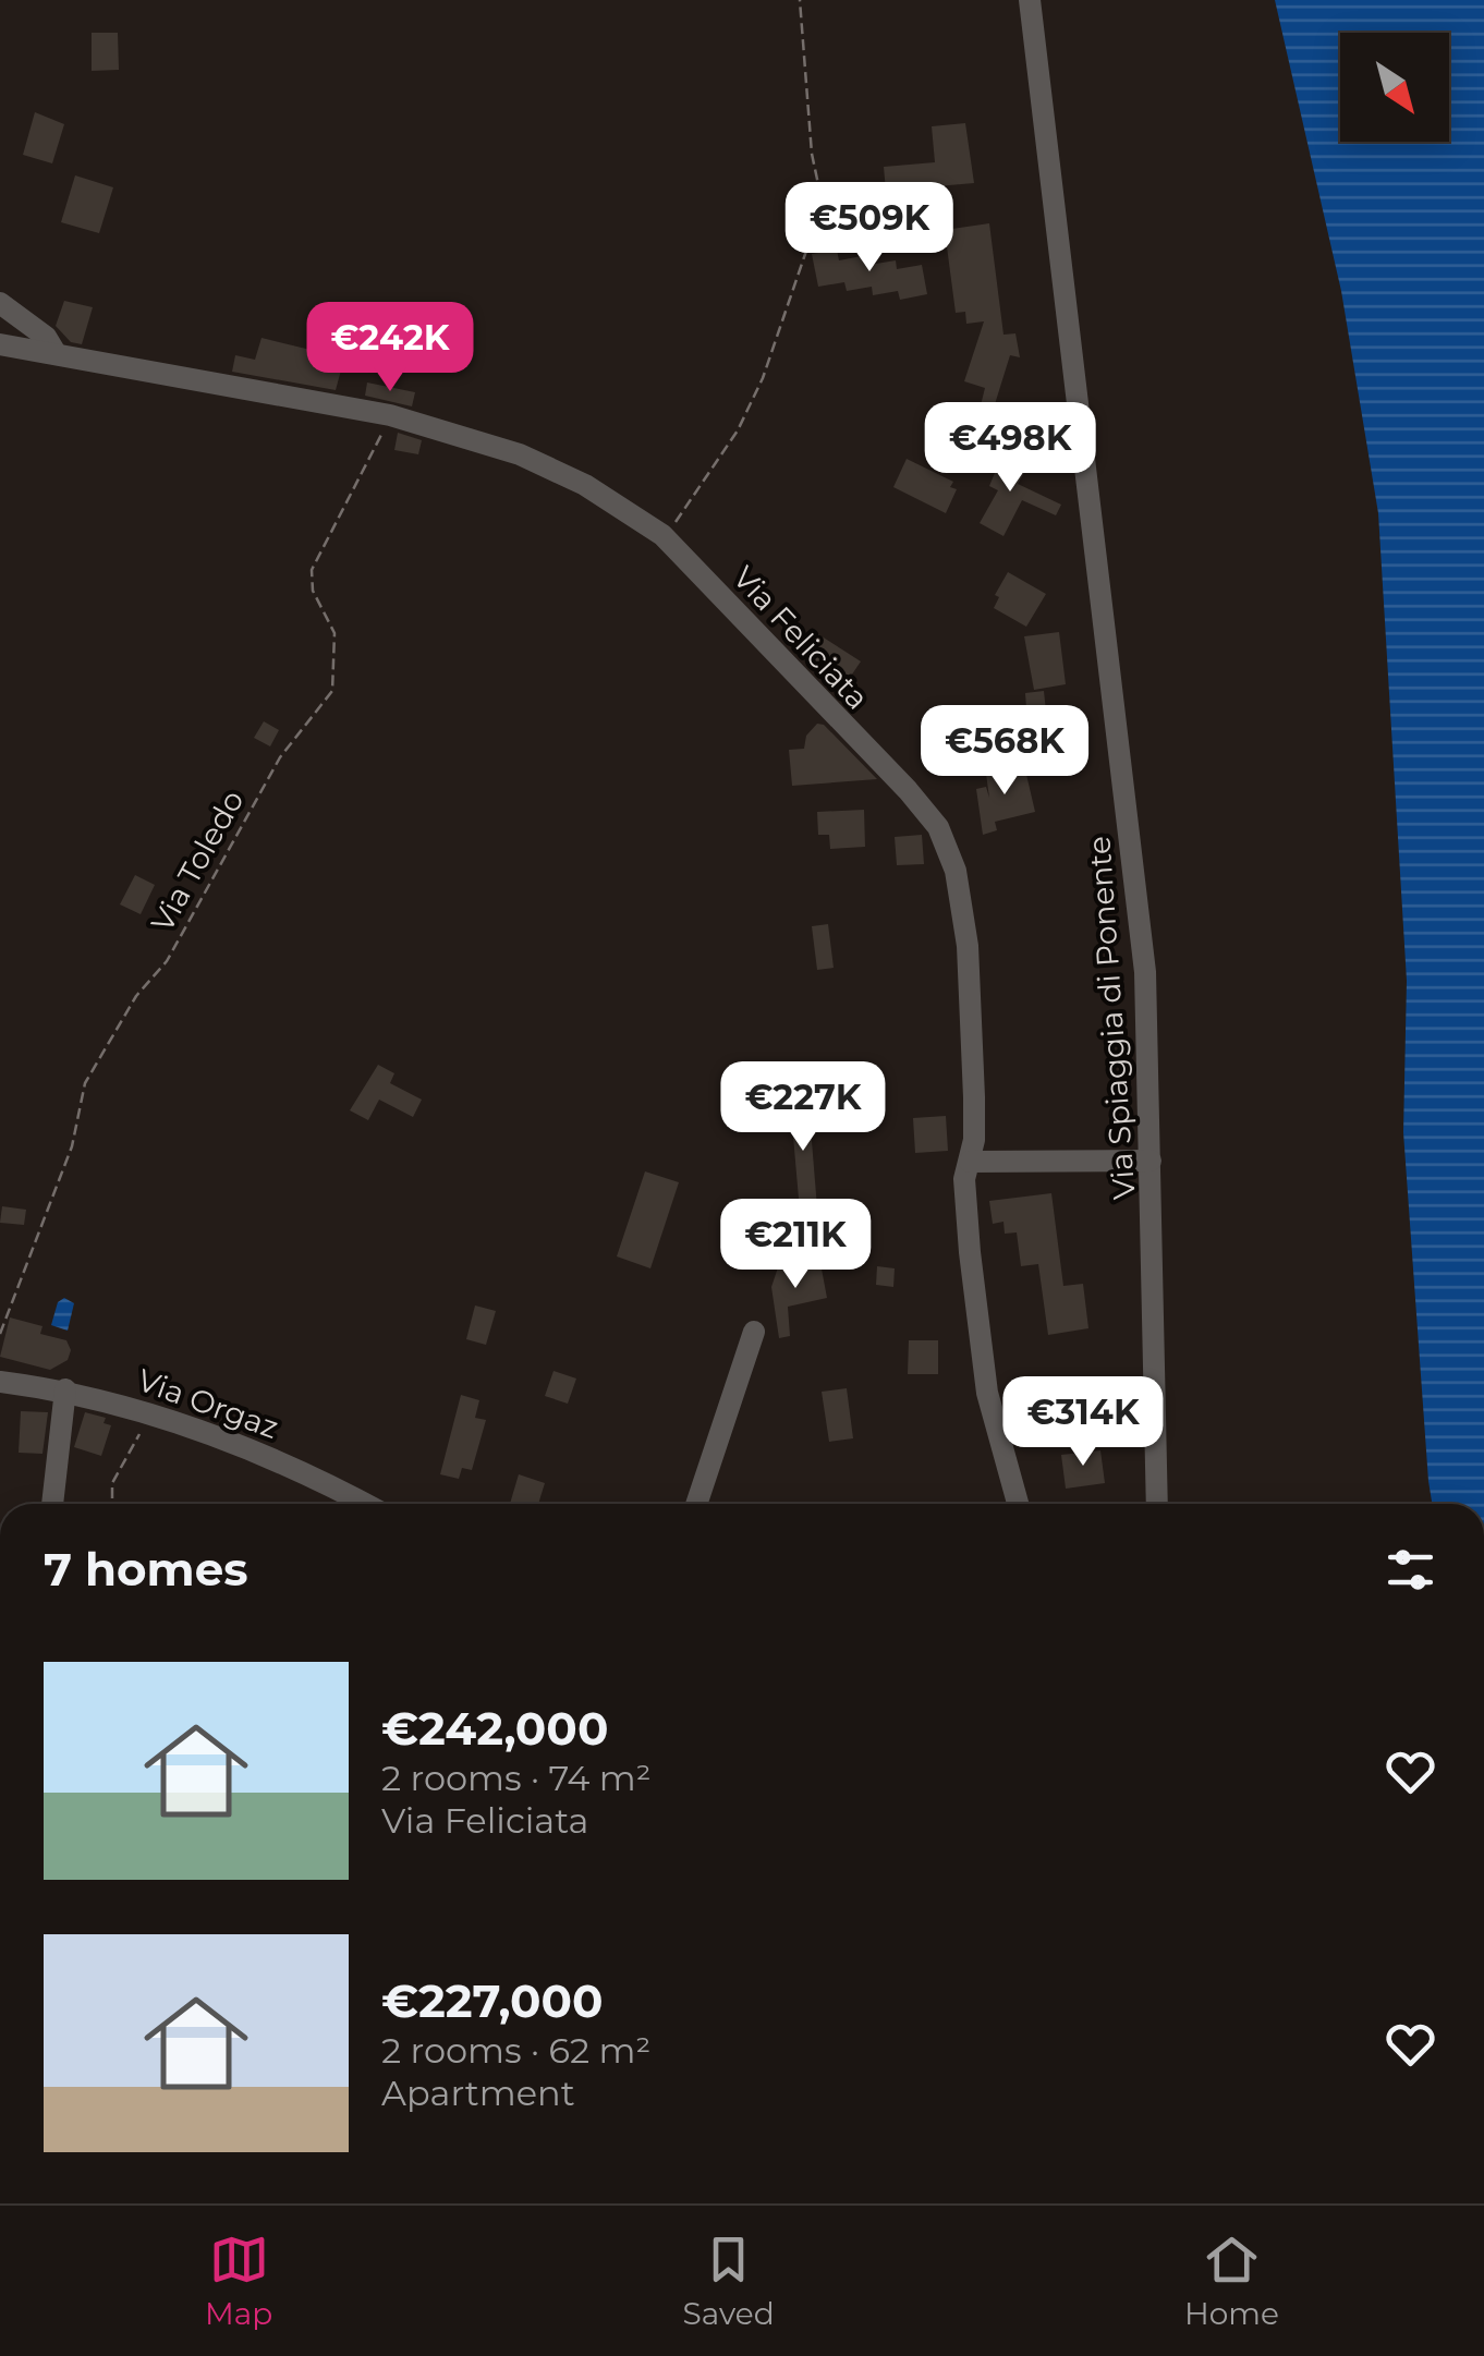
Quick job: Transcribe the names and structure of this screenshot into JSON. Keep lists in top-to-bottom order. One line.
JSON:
{"streets":{"street":["Via Feliciata","Via Spiaggia di Ponente","Via Orgaz"],"path":["Via Toledo"]},"crossings":[["Via Feliciata","Via Toledo"]],"north":"bottom right","page":{"price":["€509K","€242K","€498K","€568K","€227K","€211K","€314K"],"heading":"7 homes","list":[{"name":"€242,000","note":"2 rooms · 74 m² · Via Feliciata"},{"name":"€227,000","note":"2 rooms · 62 m² · Apartment"}],"tabs":["Map","Saved","Home"]}}
